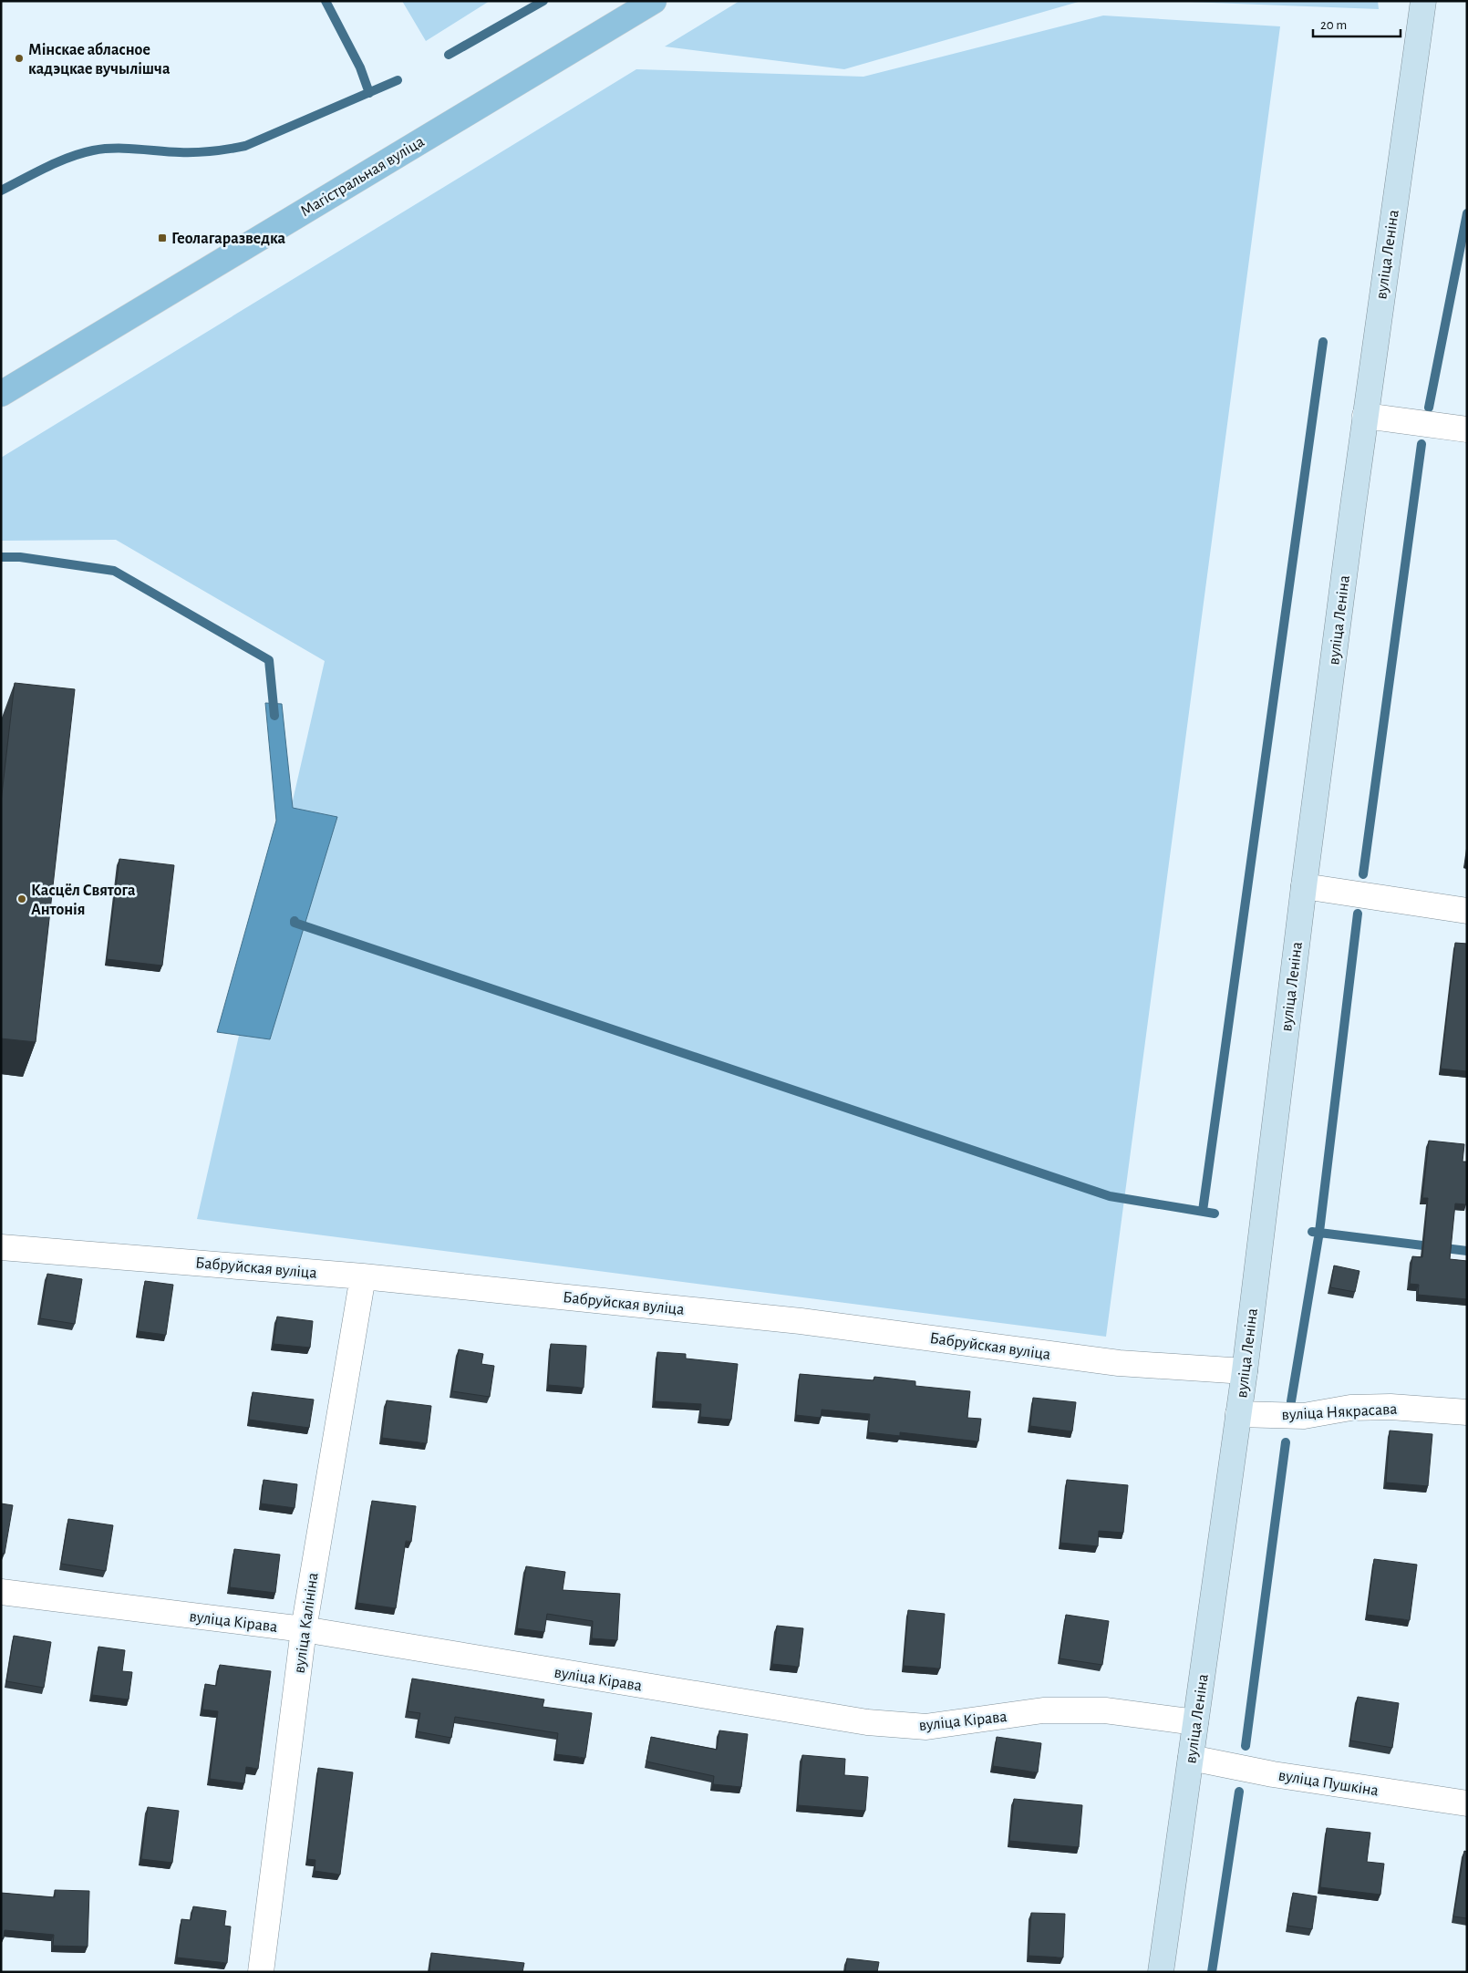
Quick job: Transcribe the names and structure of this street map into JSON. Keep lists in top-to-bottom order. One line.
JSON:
{"streets":{"main road":["Магістральная вуліца","вуліца Леніна"],"street":["Бабруйская вуліца","вуліца Някрасава","вуліца Кірава","вуліца Калініна","вуліца Пушкіна"]},"crossings":[["вуліца Леніна","Бабруйская вуліца"],["вуліца Леніна","вуліца Някрасава"],["вуліца Леніна","вуліца Кірава"],["вуліца Леніна","вуліца Пушкіна"],["Бабруйская вуліца","вуліца Калініна"],["вуліца Кірава","вуліца Калініна"]],"places":{"other":["Мінскае абласное кадэцкае вучылішча","Касцёл Святога Антонія"],"transit":["Геолагаразведка"]},"scale_bar":"20 m"}
